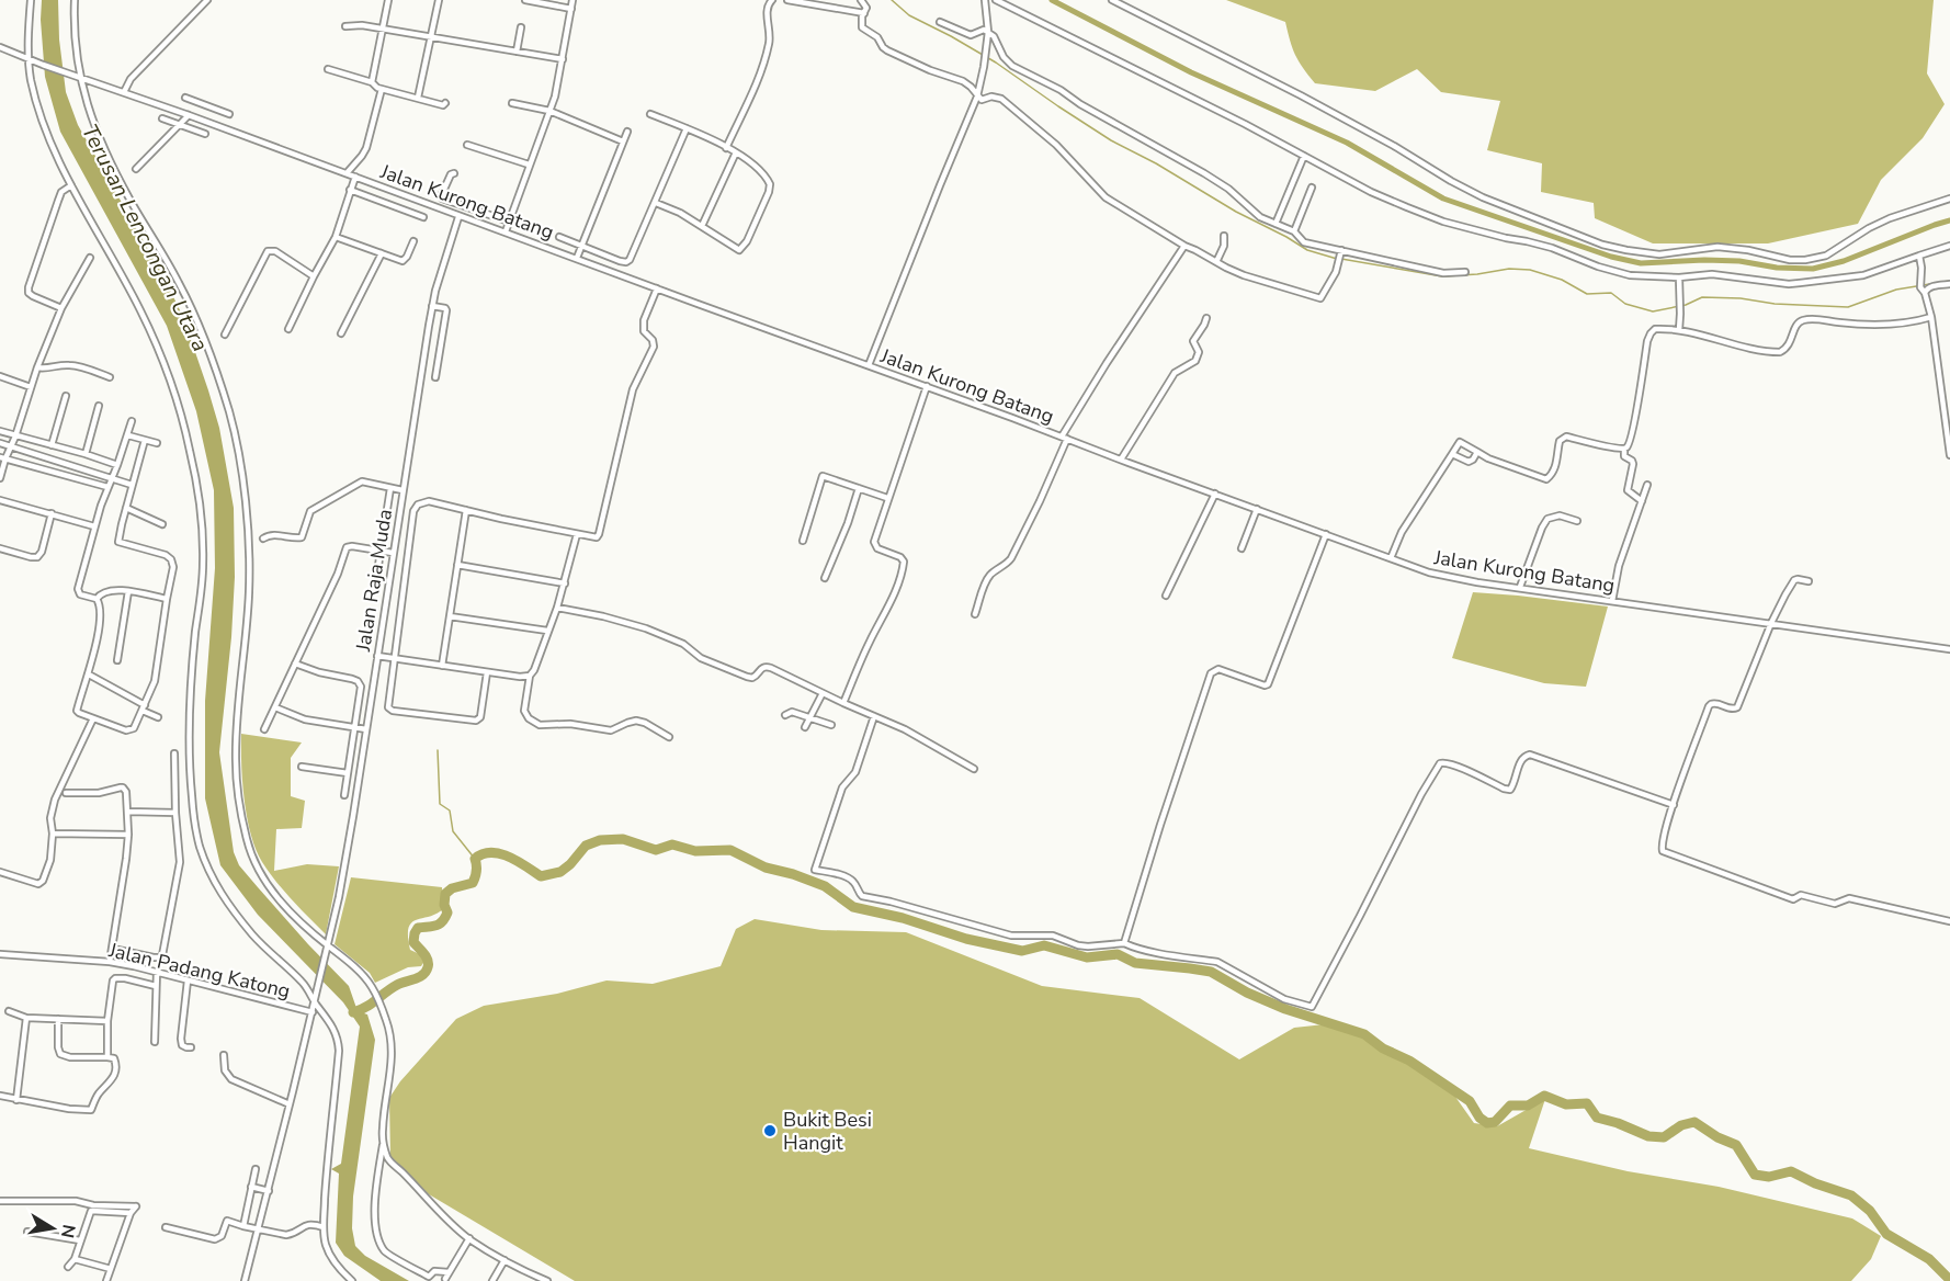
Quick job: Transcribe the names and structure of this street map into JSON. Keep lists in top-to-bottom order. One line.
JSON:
{"streets":{"street":["Jalan Kurong Batang","Jalan Raja Muda","Jalan Padang Katong"]},"crossings":[["Jalan Kurong Batang","Jalan Raja Muda"],["Jalan Raja Muda","Jalan Padang Katong"]],"water":["Terusan Lencongan Utara"],"places":["Bukit Besi Hangit"],"north":"right"}
